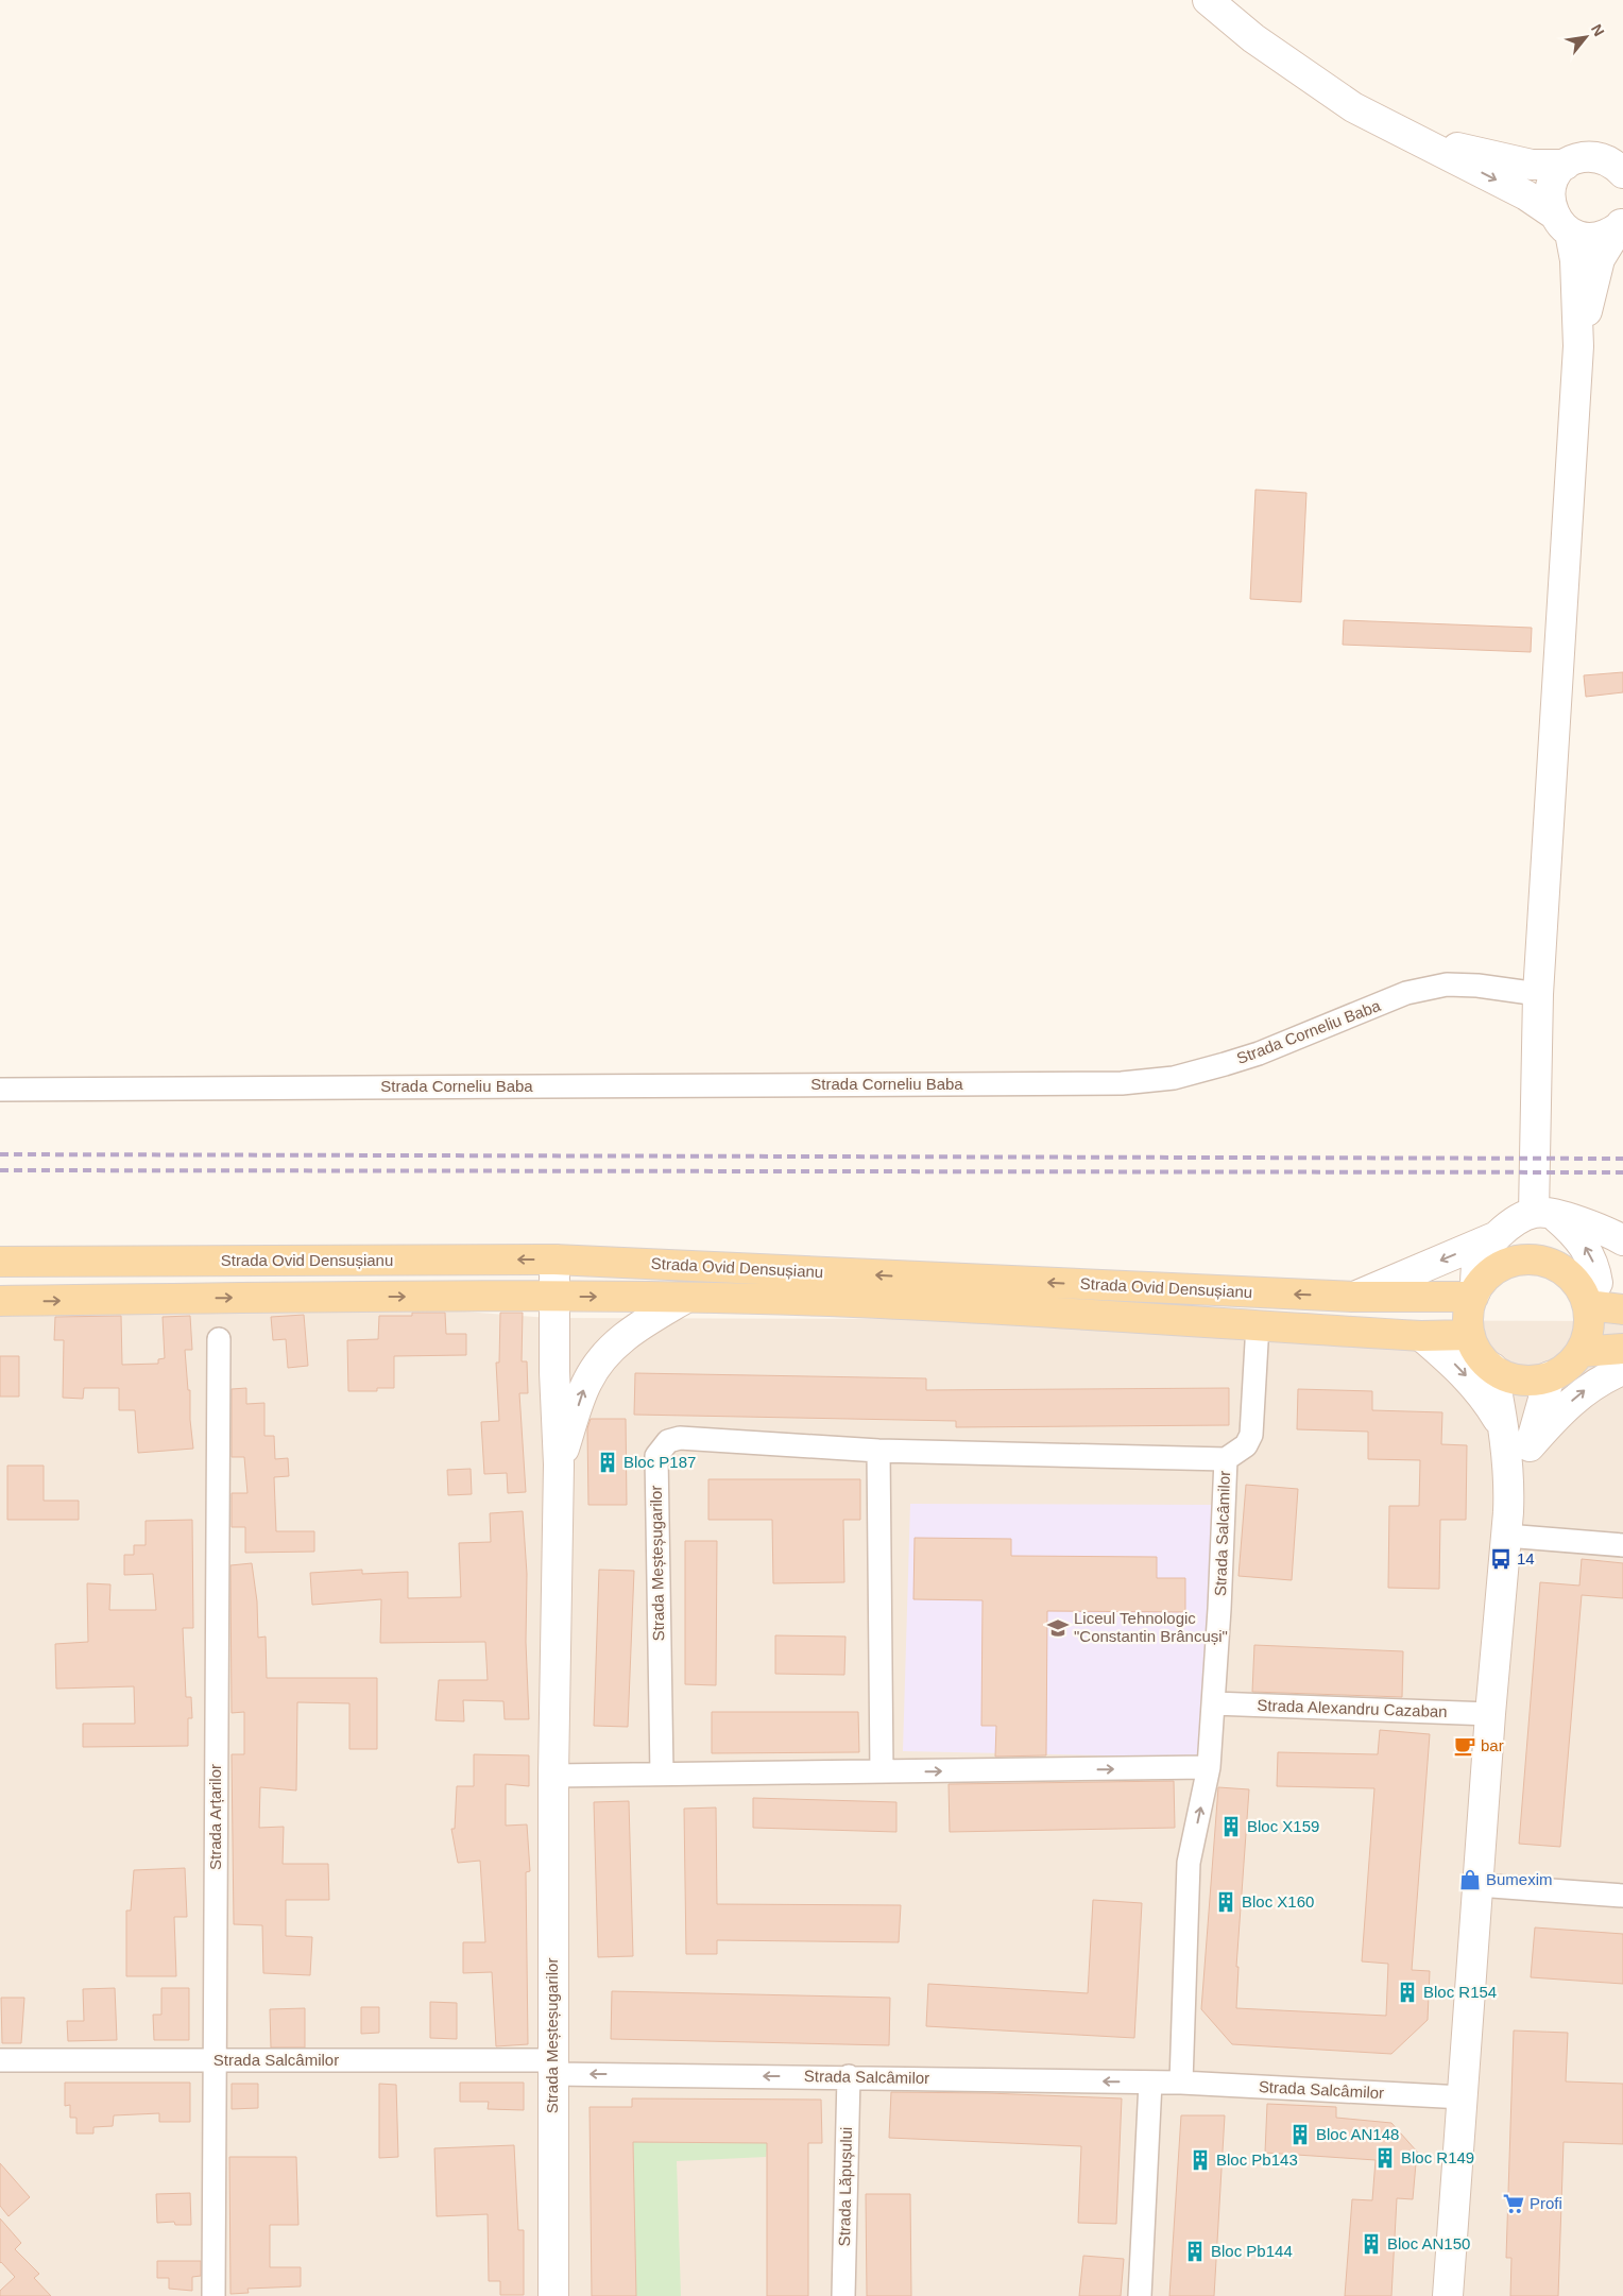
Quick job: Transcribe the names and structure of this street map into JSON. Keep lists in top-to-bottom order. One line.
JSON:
{"streets":{"main road":["Strada Ovid Densușianu","Strada Meșteșugarilor"],"street":["Strada Corneliu Baba","Strada Salcâmilor","Strada Alexandru Cazaban","Strada Arțarilor","Strada Lăpușului"]},"crossings":[["Strada Ovid Densușianu","Strada Salcâmilor"],["Strada Ovid Densușianu","Strada Meșteșugarilor"],["Strada Salcâmilor","Strada Meșteșugarilor"],["Strada Salcâmilor","Strada Alexandru Cazaban"],["Strada Salcâmilor","Strada Arțarilor"],["Strada Salcâmilor","Strada Lăpușului"]],"places":{"building":["Bloc P187","Bloc X159","Bloc X160","Bloc R154","Bloc AN148","Bloc R149","Bloc Pb143","Bloc AN150","Bloc Pb144"],"bus stop":["14"],"school or university":["Liceul Tehnologic \"Constantin Brâncuși\""],"cafe":["bar"],"shop":["Bumexim"],"supermarket":["Profi"]},"north":"top right"}
